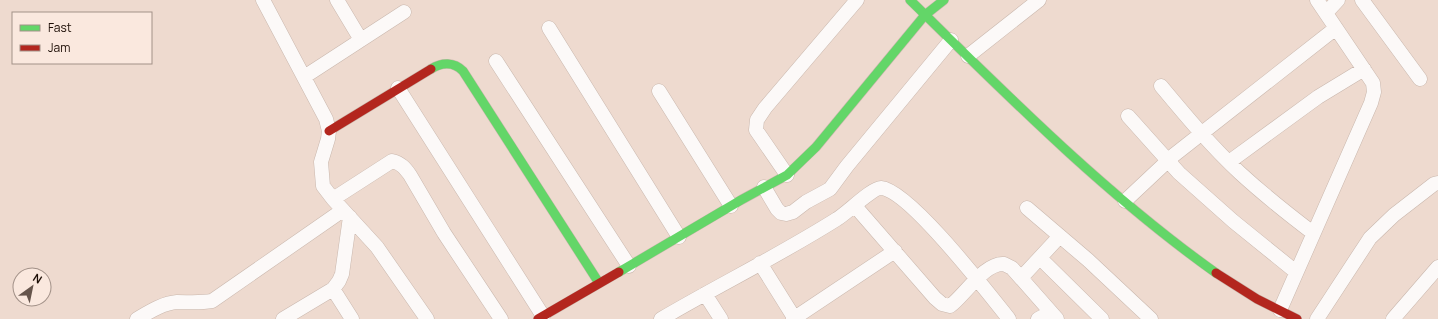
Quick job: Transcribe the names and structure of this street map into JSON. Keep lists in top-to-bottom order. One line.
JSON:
{"legend":["Fast","Jam"],"north":"top right"}
